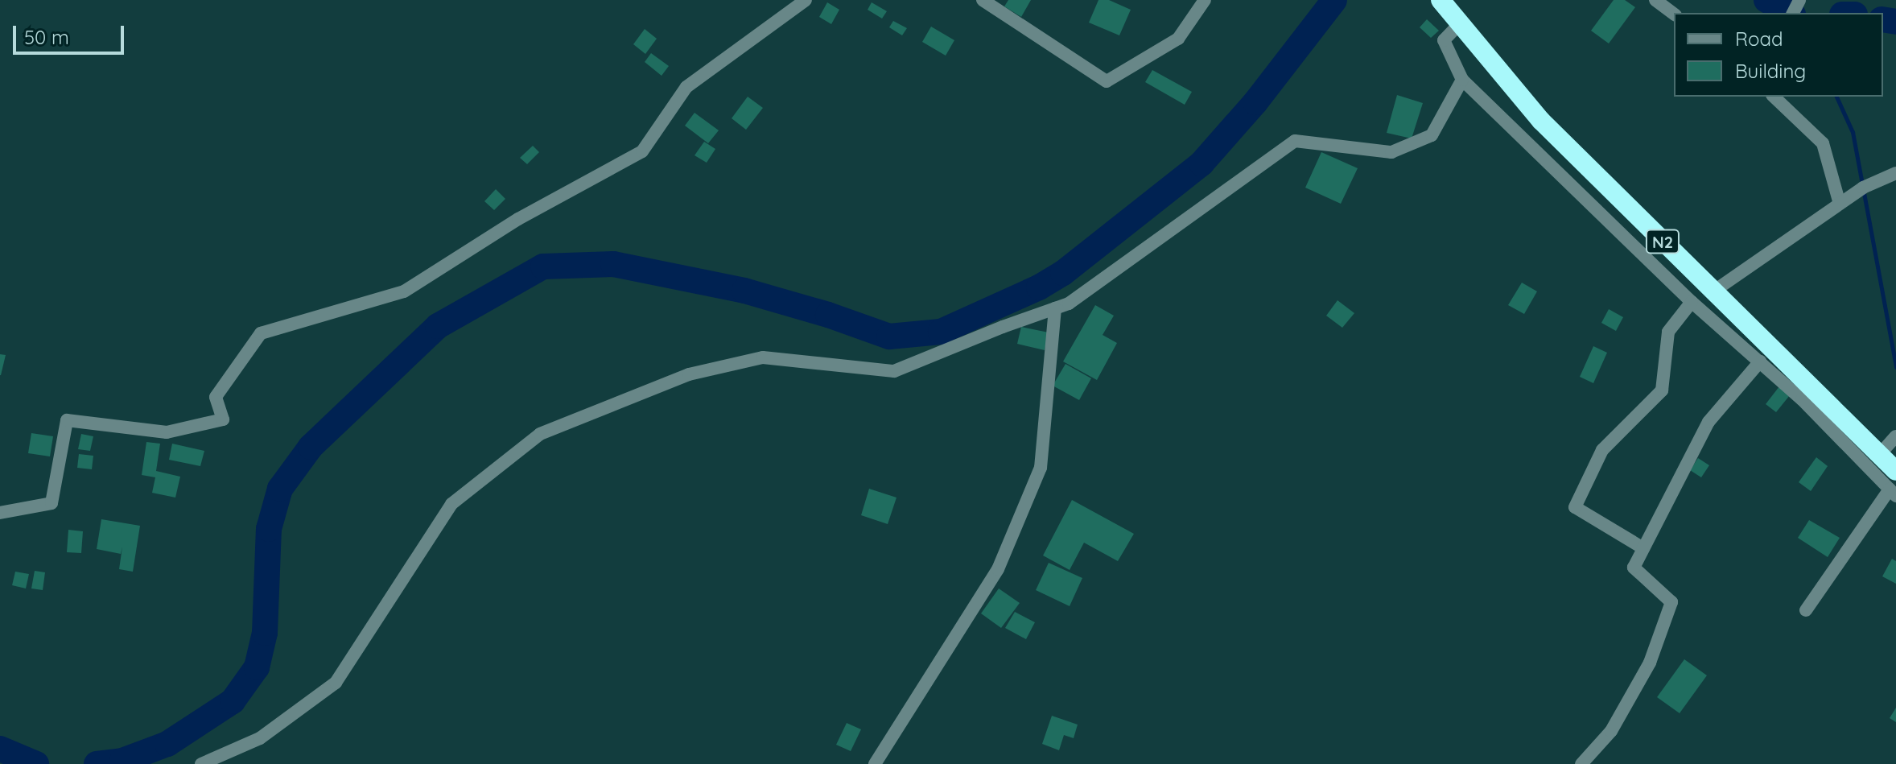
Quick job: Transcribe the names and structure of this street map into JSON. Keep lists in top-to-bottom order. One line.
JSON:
{"streets":{"highway":["N2"]},"legend":["Road","Building"],"scale_bar":"50 m"}
